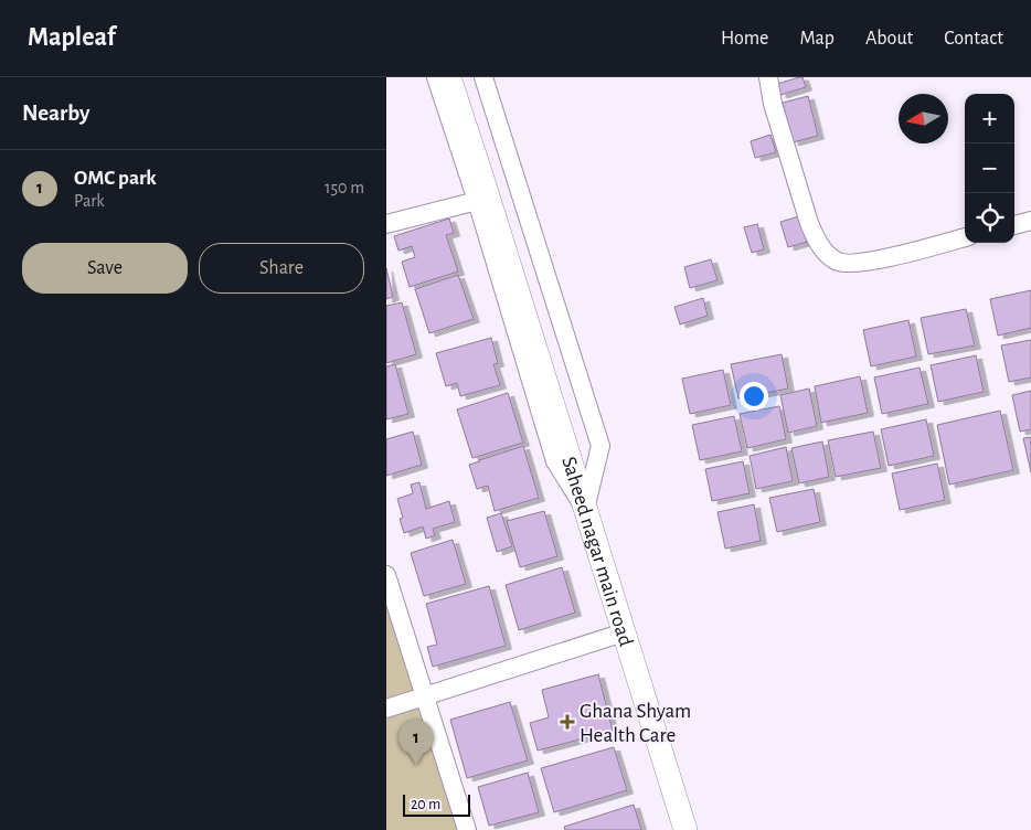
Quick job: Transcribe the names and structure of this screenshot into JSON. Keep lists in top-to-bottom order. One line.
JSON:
{"streets":{"street":["Saheed nagar main road"]},"places":{"health":["Ghana Shyam Health Care"]},"scale_bar":"20 m","north":"left","page":{"header":"Mapleaf","nav":["Home","Map","About","Contact"],"heading":"Nearby","map_buttons":["+","−"],"list":[{"mark":"1","name":"OMC park","note":"Park","value":"150 m"}],"buttons":["Save","Share"],"pins":"1","scale":"20 m"}}
